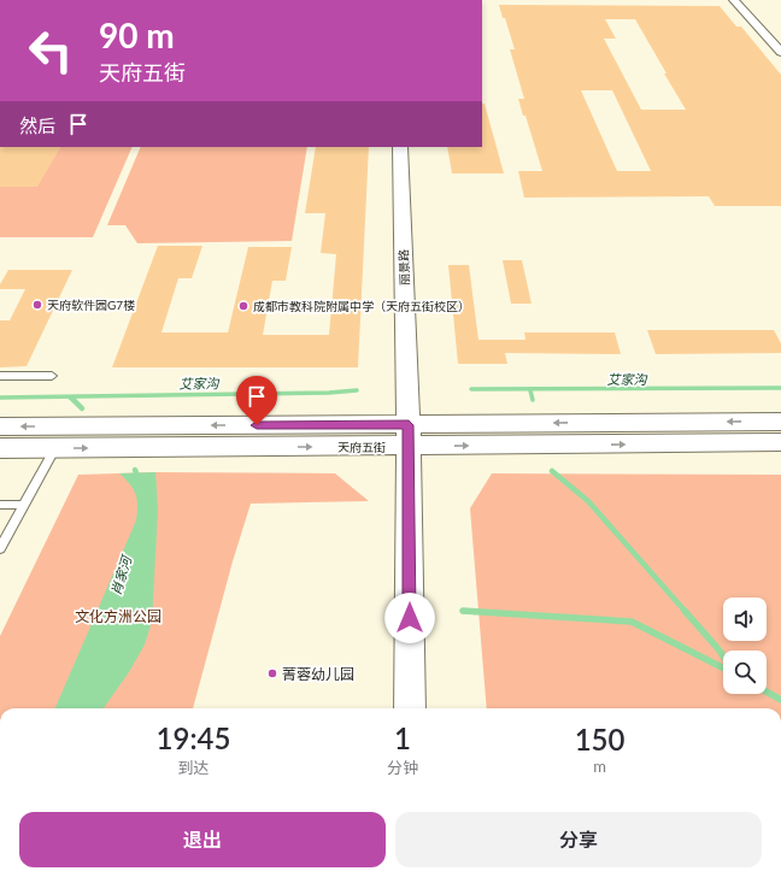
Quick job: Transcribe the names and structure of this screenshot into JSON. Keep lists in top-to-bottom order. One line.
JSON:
{"streets":{"street":["丽景路","天府五街"]},"crossings":[["丽景路","天府五街"]],"water":["艾家沟","肖家河"],"parks":["文化方洲公园"],"places":["天府软件园G7楼","成都市教科院附属中学（天府五街校区）","菁蓉幼儿园"],"page":{"turn":["90 m","天府五街"],"then":"然后","eta":["19:45","到达","1","分钟","150","m"],"buttons":["退出","分享"]}}
